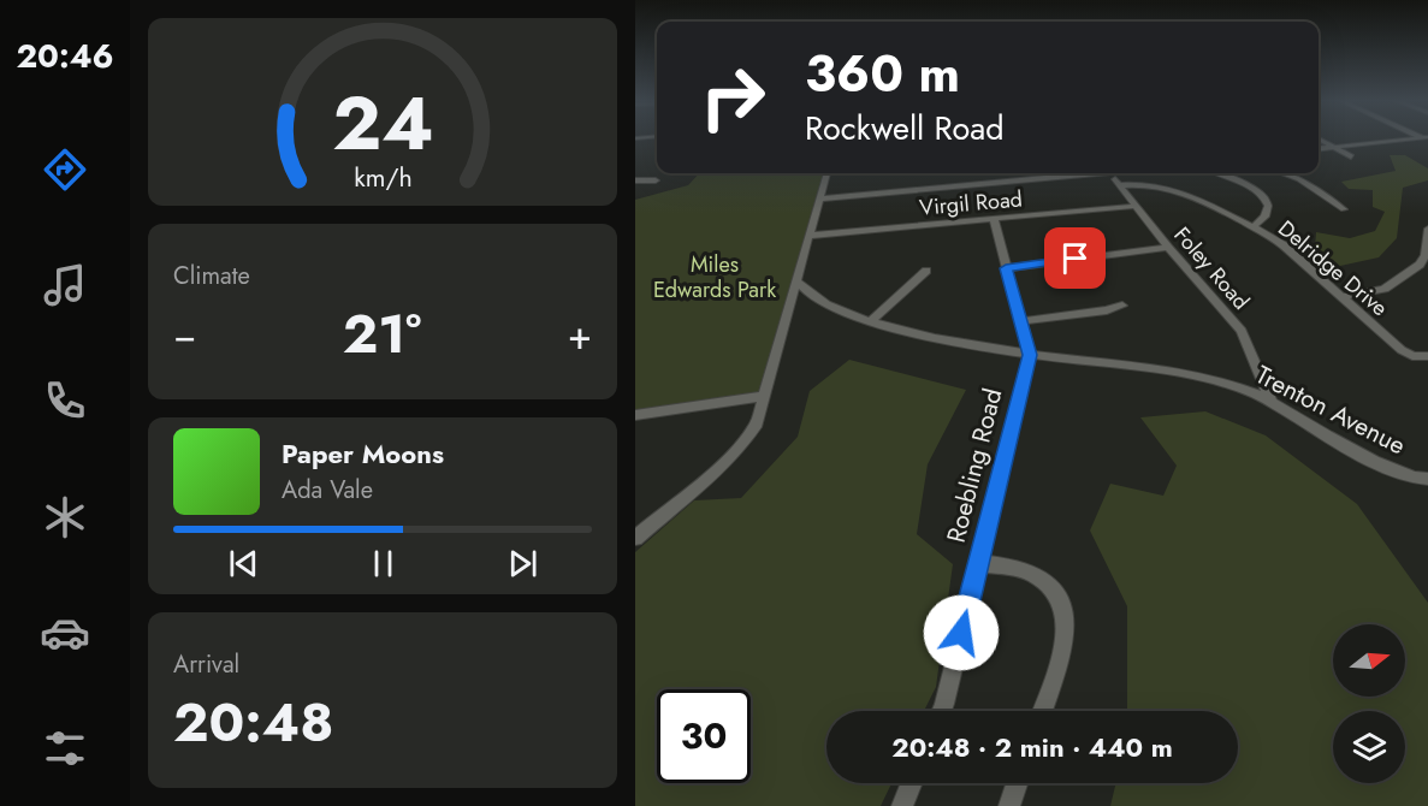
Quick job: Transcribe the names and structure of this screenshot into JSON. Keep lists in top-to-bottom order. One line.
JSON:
{"streets":{"street":["Virgil Road","Foley Road","Delridge Drive","Trenton Avenue","Roebling Road"]},"crossings":[["Virgil Road","Foley Road"],["Virgil Road","Roebling Road"],["Foley Road","Delridge Drive"],["Foley Road","Trenton Avenue"],["Trenton Avenue","Roebling Road"]],"parks":["Miles Edwards Park"],"north":"right","page":{"tabs":"20:46","turn":["360 m","Rockwell Road"],"tile":["Climate",["Arrival","20:48"]],"heat":["−","21°","+"],"song":["Paper Moons","Ada Vale"],"limit":"30","trip":"20:48 · 2 min · 440 m","gauge":["24","km/h"]}}
